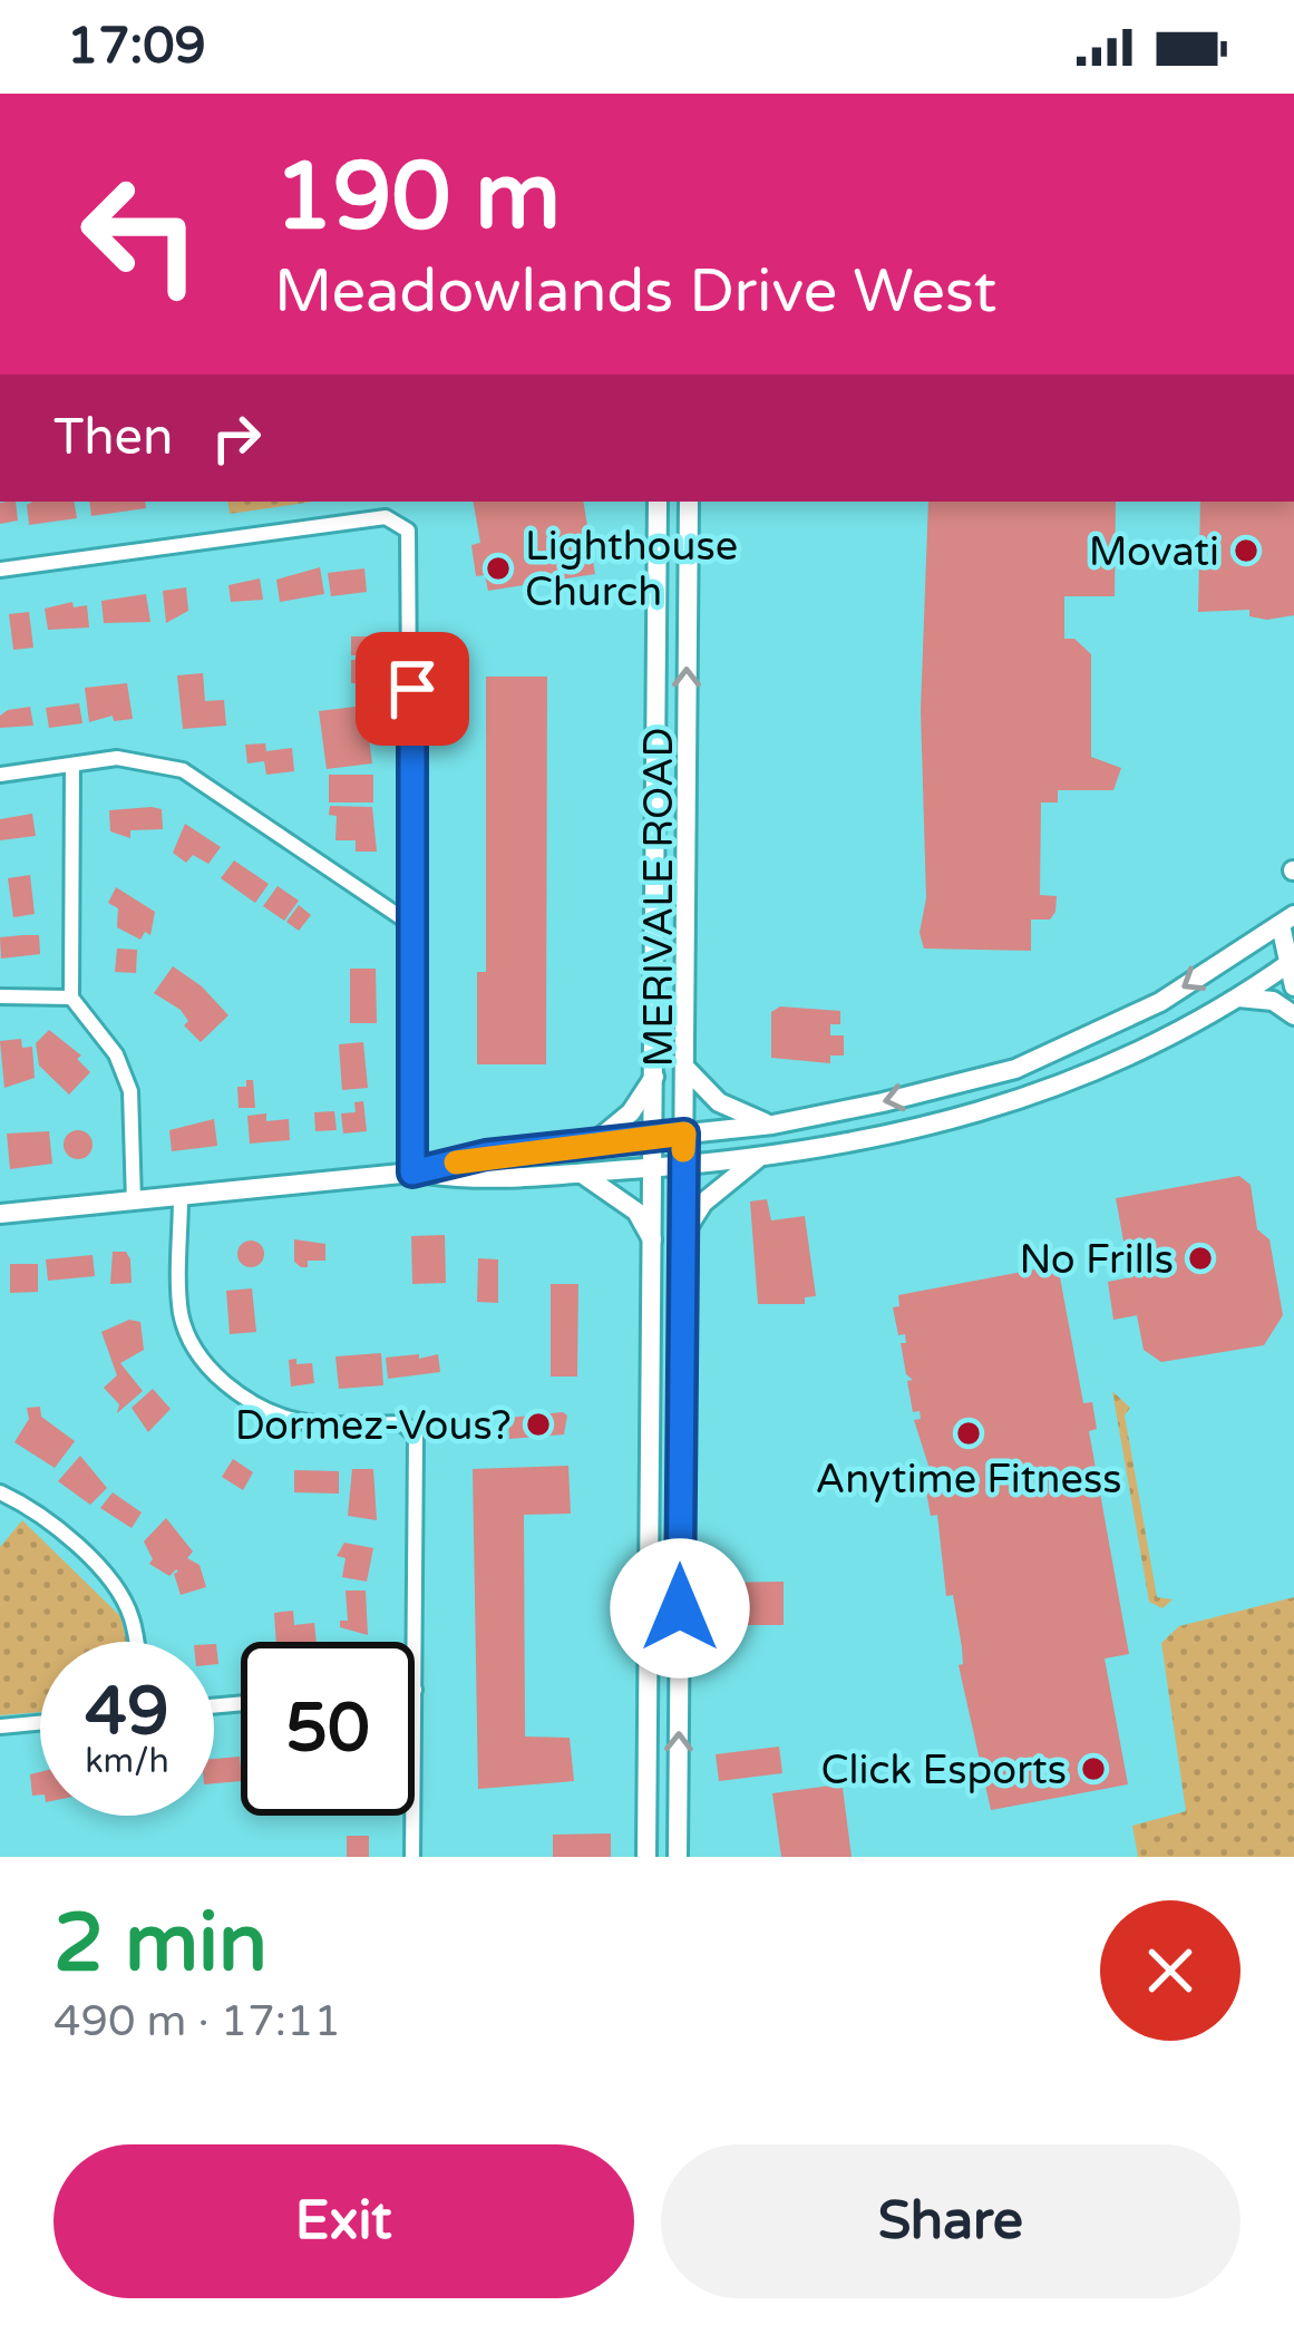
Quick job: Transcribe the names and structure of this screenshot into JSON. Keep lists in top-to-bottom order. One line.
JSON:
{"streets":{"main road":["MERIVALE ROAD"]},"places":["Movati","Lighthouse Church","No Frills","Dormez-Vous?","Anytime Fitness","Click Esports"],"page":{"status":"17:09","turn":["190 m","Meadowlands Drive West"],"then":"Then","speed":"49 km/h","limit":"50","heading":["2 min","490 m · 17:11"],"buttons":["Exit","Share"]}}
